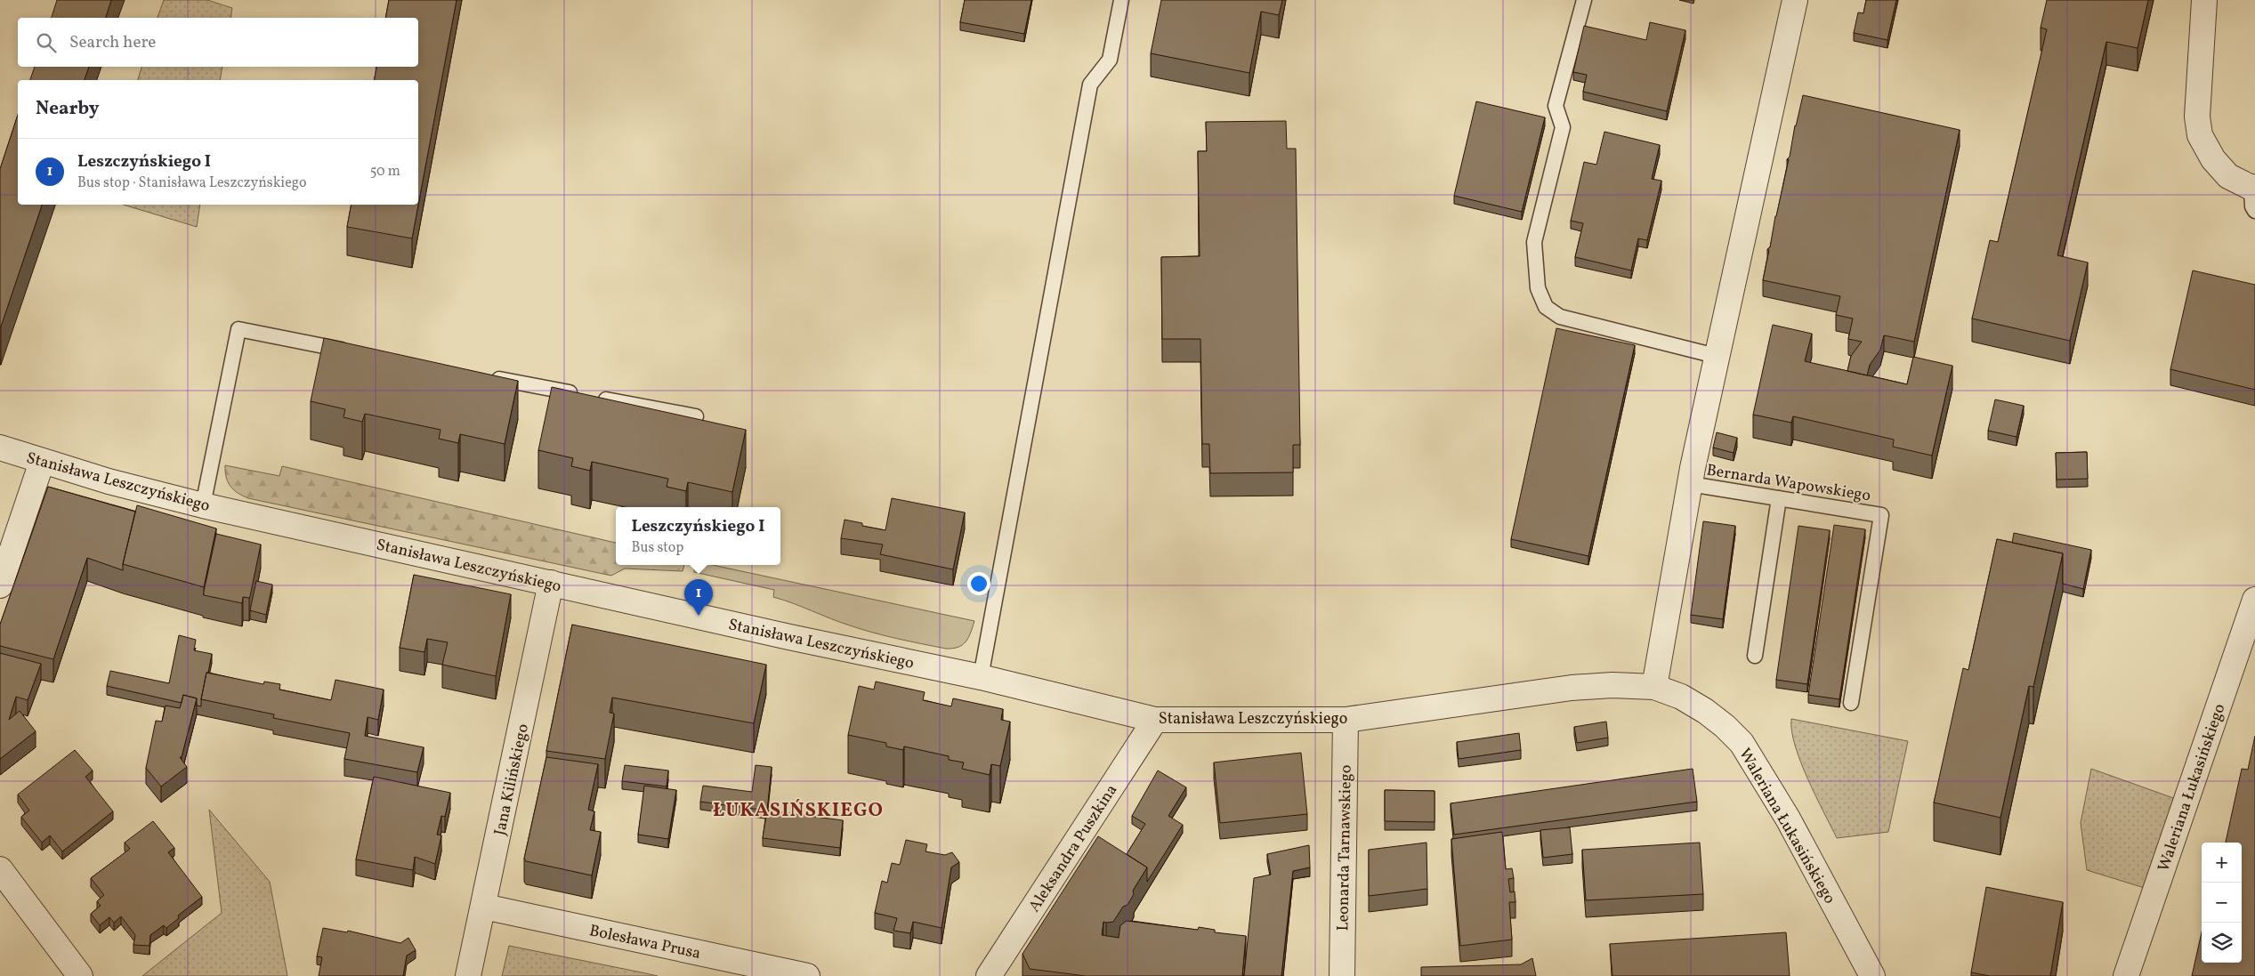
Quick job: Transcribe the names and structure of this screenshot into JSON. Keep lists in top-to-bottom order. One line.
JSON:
{"streets":{"street":["Stanisława Leszczyńskiego","Jana Kilińskiego","Waleriana Łukasińskiego","Aleksandra Puszkina","Leonarda Tarnawskiego","Bolesława Prusa"],"lane":["Bernarda Wapowskiego"]},"crossings":[["Stanisława Leszczyńskiego","Jana Kilińskiego"],["Stanisława Leszczyńskiego","Waleriana Łukasińskiego"],["Stanisława Leszczyńskiego","Aleksandra Puszkina"],["Stanisława Leszczyńskiego","Leonarda Tarnawskiego"],["Jana Kilińskiego","Bolesława Prusa"]],"districts":["ŁUKASIŃSKIEGO"],"page":{"search":"Search here","heading":"Nearby","list":[{"mark":"1","name":"Leszczyńskiego I","note":"Bus stop · Stanisława Leszczyńskiego","value":"50 m"}],"popup":["Leszczyńskiego I","Bus stop"],"pins":"1","map_buttons":["+","−"]}}
